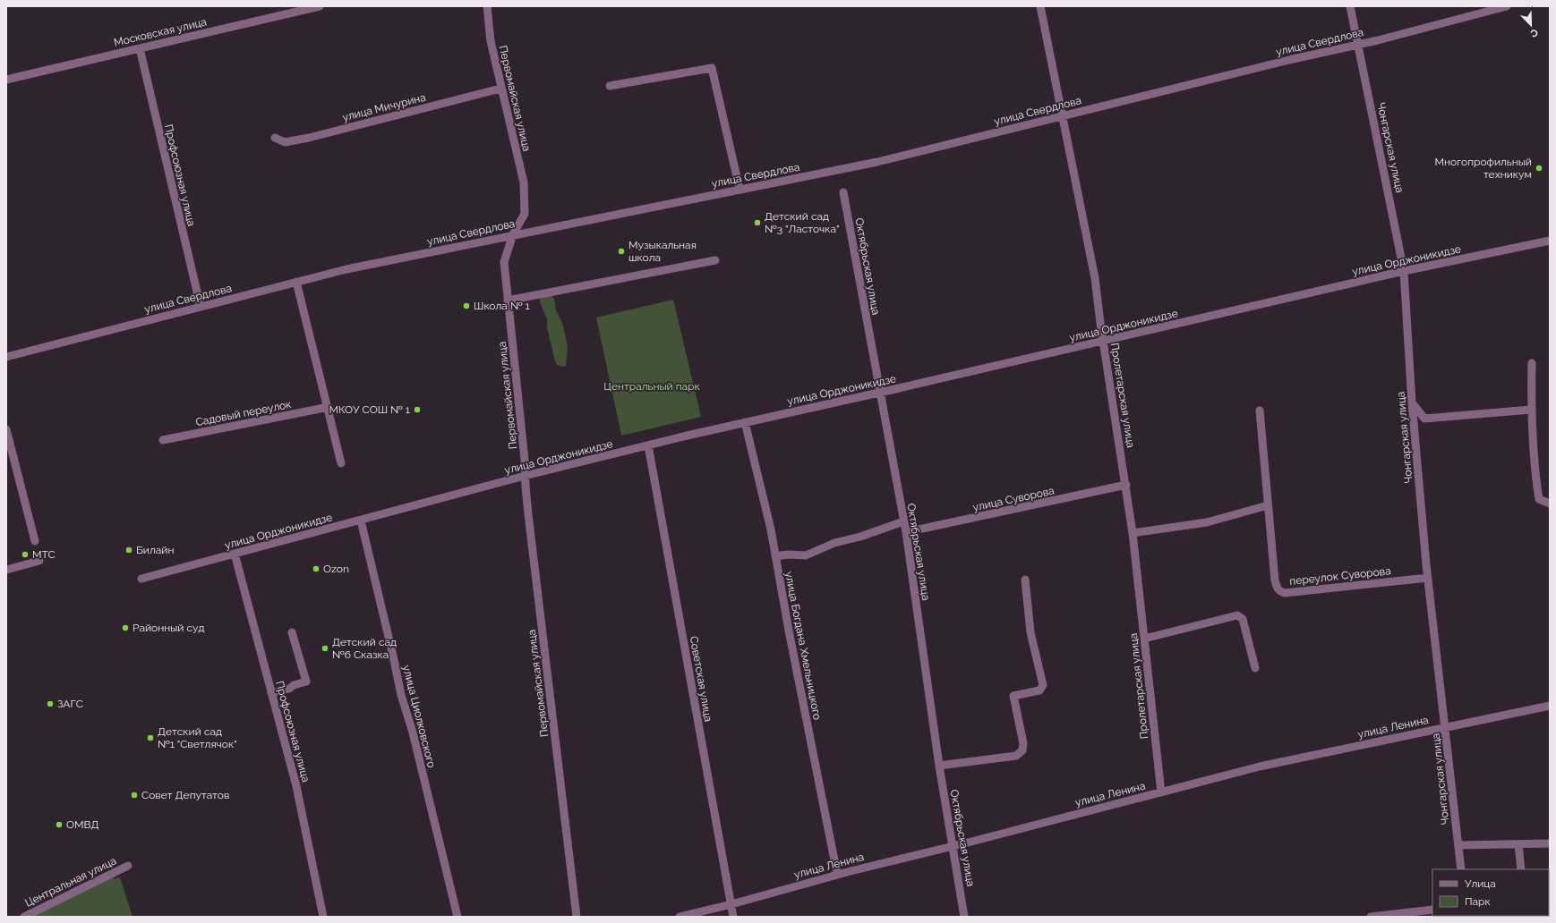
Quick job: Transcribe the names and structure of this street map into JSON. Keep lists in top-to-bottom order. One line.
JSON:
{"streets":{"street":["Московская улица","улица Свердлова","Первомайская улица","улица Мичурина","Чонгарская улица","Профсоюзная улица","улица Орджоникидзе","Октябрьская улица","Пролетарская улица","Садовый переулок","улица Суворова","переулок Суворова","улица Богдана Хмельницкого","Советская улица","улица Циолковского","улица Ленина","Центральная улица"]},"crossings":[["Московская улица","Профсоюзная улица"],["улица Свердлова","Первомайская улица"],["улица Свердлова","Чонгарская улица"],["улица Свердлова","Профсоюзная улица"],["улица Свердлова","Пролетарская улица"],["Первомайская улица","улица Мичурина"],["Первомайская улица","улица Орджоникидзе"],["Чонгарская улица","улица Орджоникидзе"],["Чонгарская улица","переулок Суворова"],["Чонгарская улица","улица Ленина"],["Профсоюзная улица","улица Орджоникидзе"],["улица Орджоникидзе","Октябрьская улица"],["улица Орджоникидзе","Пролетарская улица"],["улица Орджоникидзе","улица Богдана Хмельницкого"],["улица Орджоникидзе","Советская улица"],["улица Орджоникидзе","улица Циолковского"],["Октябрьская улица","улица Суворова"],["Октябрьская улица","улица Ленина"],["Пролетарская улица","улица Суворова"],["Пролетарская улица","улица Ленина"],["улица Богдана Хмельницкого","улица Ленина"],["Советская улица","улица Ленина"]],"parks":["Центральный парк"],"places":["Многопрофильный техникум","Детский сад №3 \"Ласточка\"","Музыкальная школа","Школа № 1","МКОУ СОШ № 1","Билайн","МТС","Ozon","Районный суд","Детский сад №6 Сказка","ЗАГС","Детский сад №1 \"Светлячок\"","Совет Депутатов","ОМВД"],"legend":["Улица","Парк"],"north":"bottom right"}
